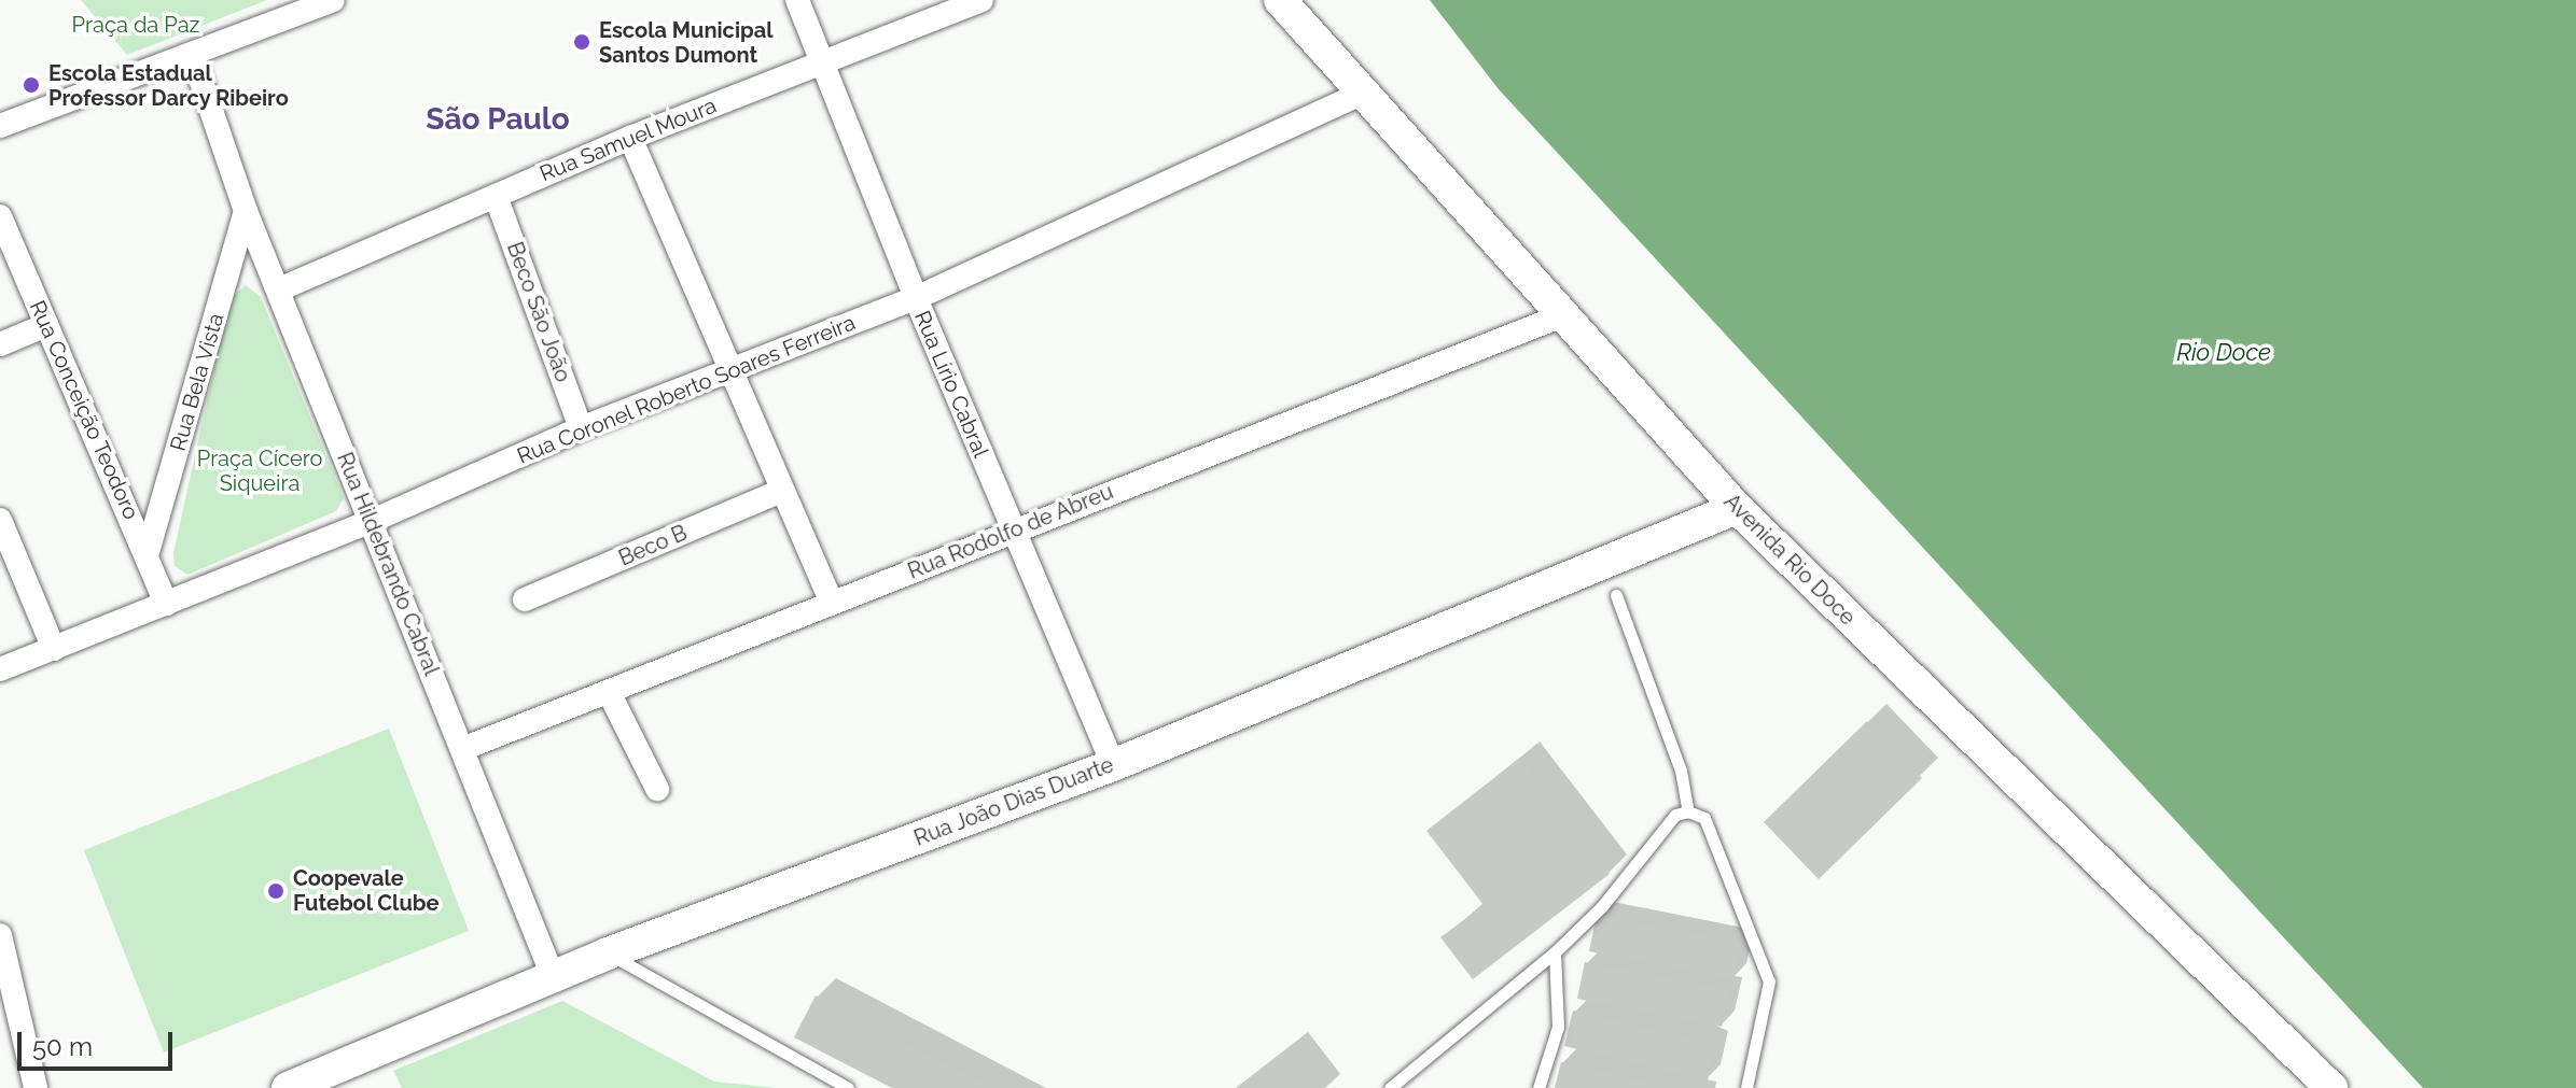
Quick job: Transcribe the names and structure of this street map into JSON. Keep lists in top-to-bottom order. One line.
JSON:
{"streets":{"street":["Rua Samuel Moura","Beco São João","Rua Bela Vista","Rua Lírio Cabral","Rua Coronel Roberto Soares Ferreira","Rua Conceição Teodoro","Rua Rodolfo de Abreu","Beco B","Avenida Rio Doce","Rua Hildebrando Cabral","Rua João Dias Duarte"]},"crossings":[["Rua Samuel Moura","Beco São João"],["Rua Samuel Moura","Rua Lírio Cabral"],["Rua Samuel Moura","Rua Hildebrando Cabral"],["Beco São João","Rua Coronel Roberto Soares Ferreira"],["Rua Bela Vista","Rua Conceição Teodoro"],["Rua Bela Vista","Rua Hildebrando Cabral"],["Rua Lírio Cabral","Rua Coronel Roberto Soares Ferreira"],["Rua Lírio Cabral","Rua Rodolfo de Abreu"],["Rua Lírio Cabral","Rua João Dias Duarte"],["Rua Coronel Roberto Soares Ferreira","Rua Conceição Teodoro"],["Rua Coronel Roberto Soares Ferreira","Avenida Rio Doce"],["Rua Coronel Roberto Soares Ferreira","Rua Hildebrando Cabral"],["Rua Rodolfo de Abreu","Avenida Rio Doce"],["Rua Rodolfo de Abreu","Rua Hildebrando Cabral"],["Avenida Rio Doce","Rua João Dias Duarte"],["Rua Hildebrando Cabral","Rua João Dias Duarte"]],"districts":["São Paulo"],"water":["Rio Doce"],"parks":["Praça da Paz","Praça Cícero Siqueira"],"places":["Escola Municipal Santos Dumont","Escola Estadual Professor Darcy Ribeiro","Coopevale Futebol Clube"],"scale_bar":"50 m"}
